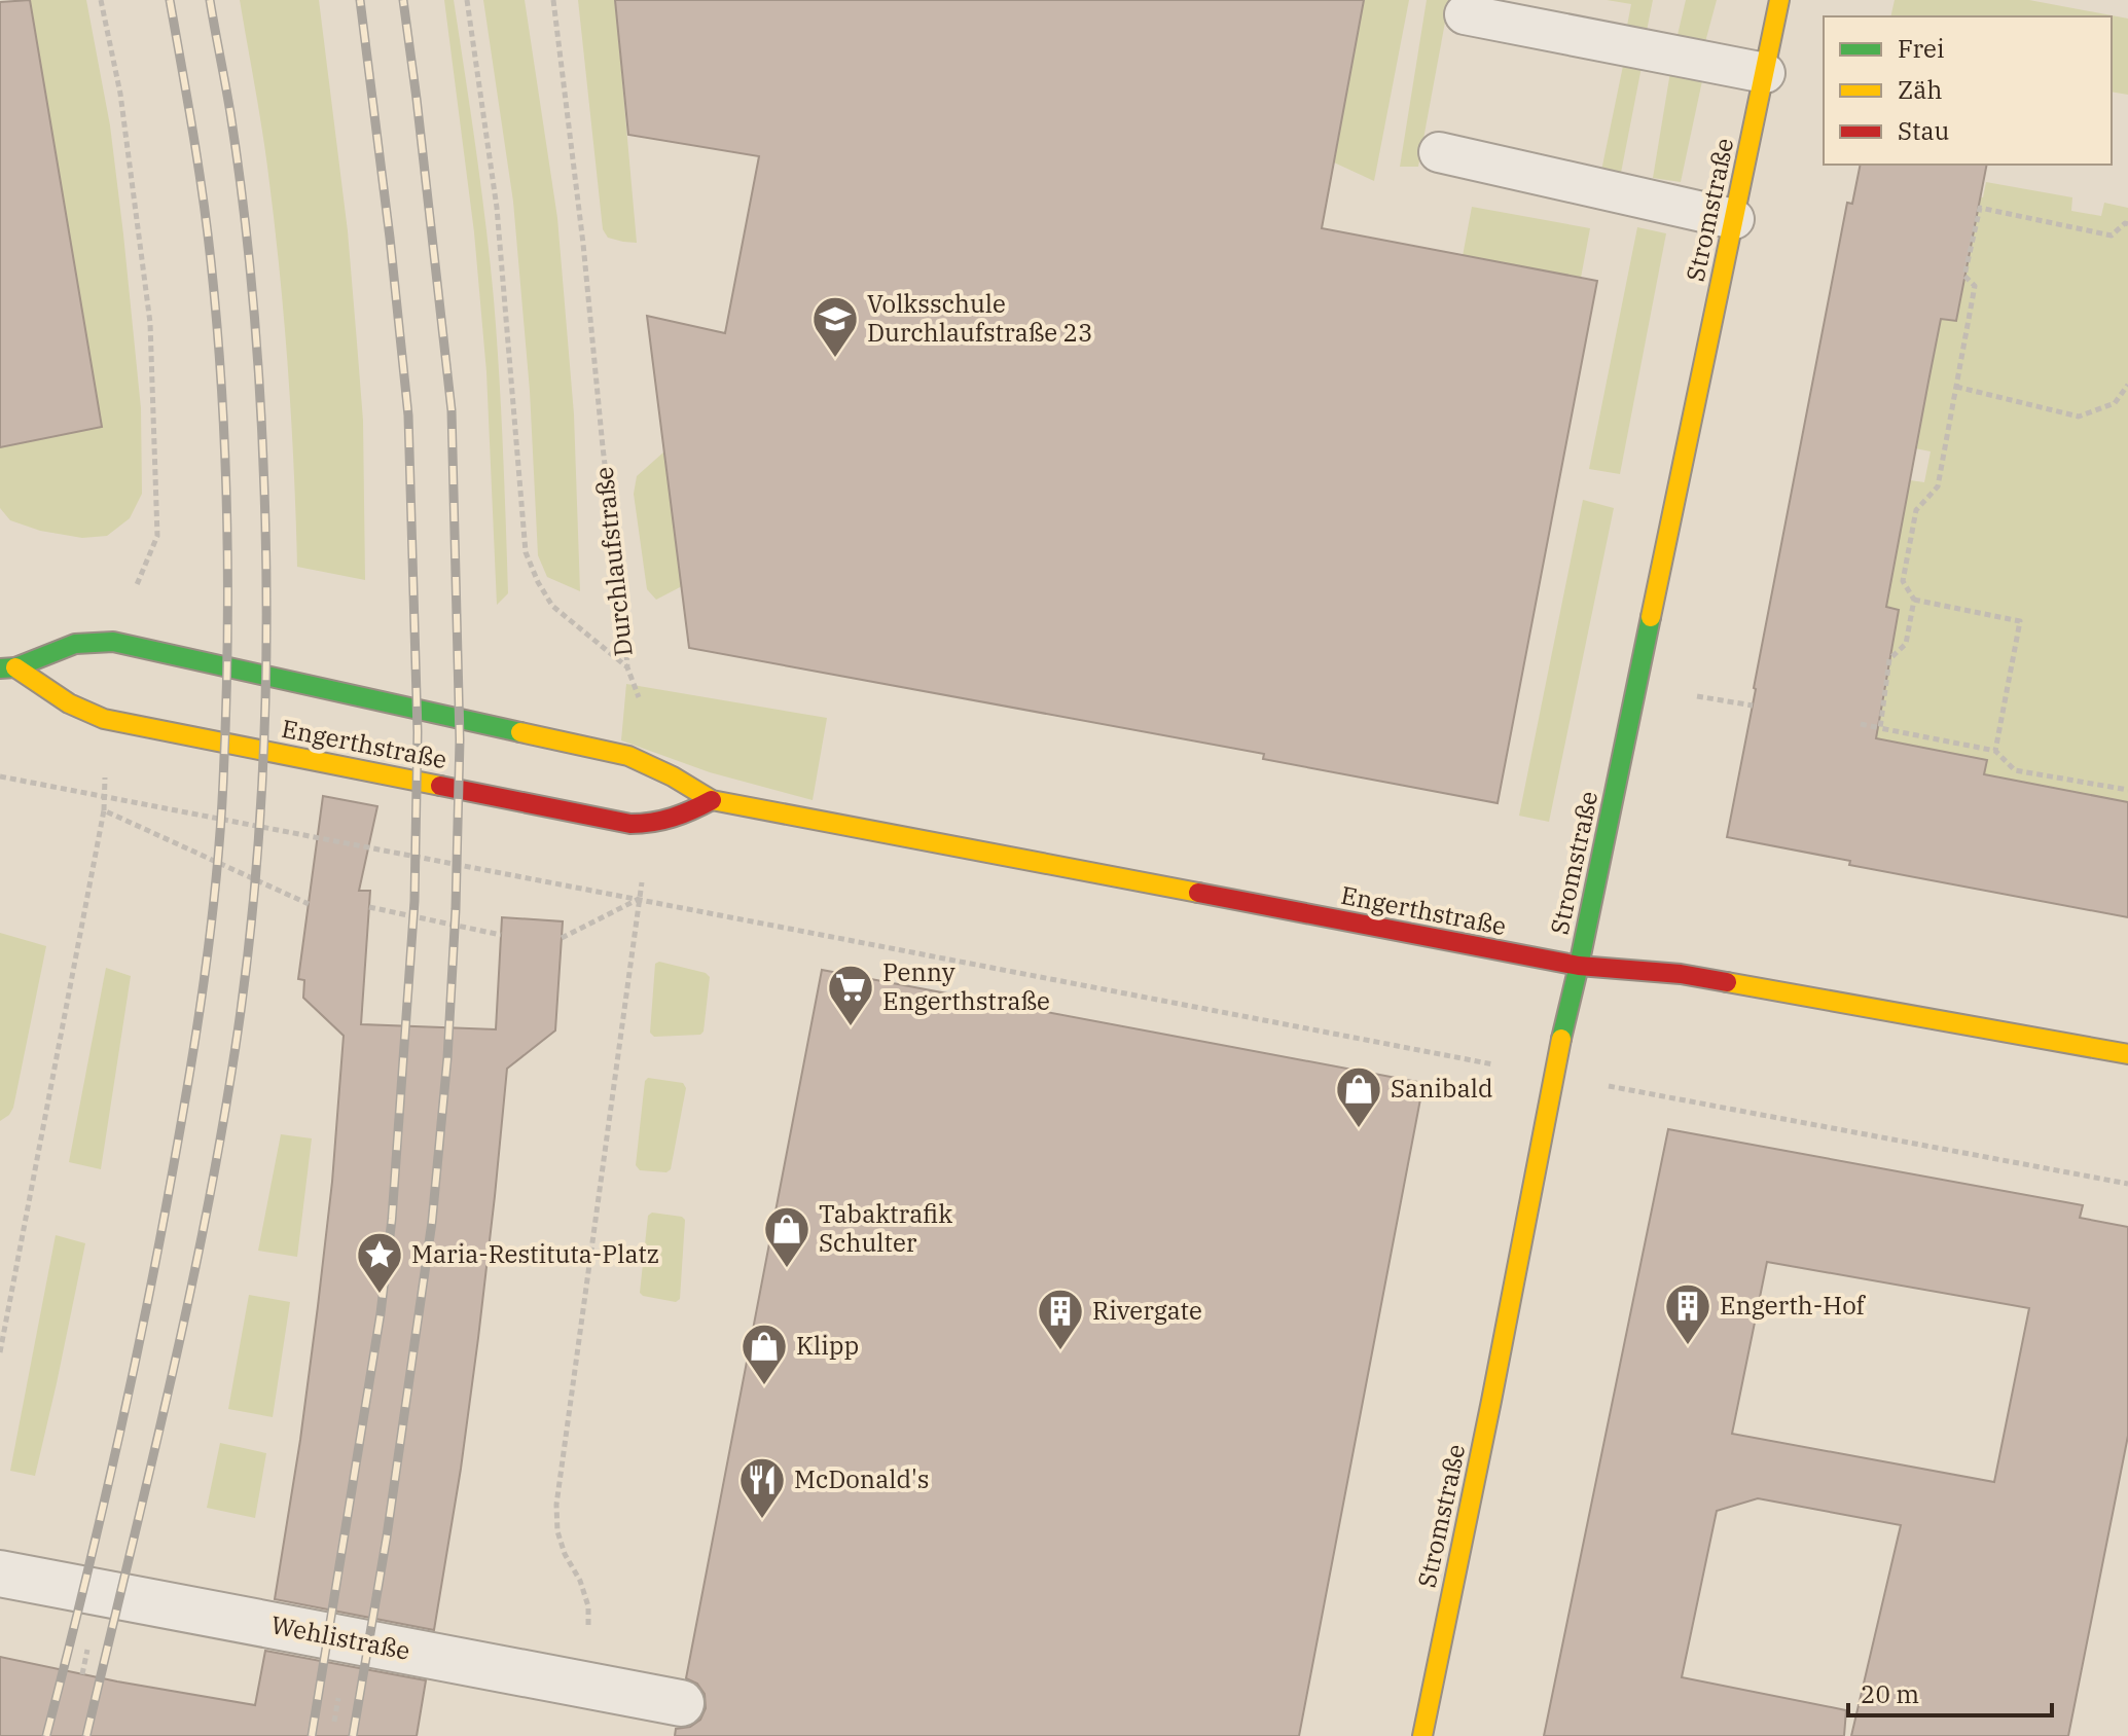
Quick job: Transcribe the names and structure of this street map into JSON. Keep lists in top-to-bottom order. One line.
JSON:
{"streets":{"street":["Stromstraße","Engerthstraße","Wehlistraße"],"path":["Durchlaufstraße"]},"crossings":[["Stromstraße","Engerthstraße"]],"places":{"school or university":["Volksschule Durchlaufstraße 23"],"supermarket":["Penny Engerthstraße"],"shop":["Sanibald","Tabaktrafik Schulter","Klipp"],"place":["Maria-Restituta-Platz"],"building":["Engerth-Hof","Rivergate"],"restaurant":["McDonald's"]},"legend":["Frei","Zäh","Stau"],"scale_bar":"20 m"}
